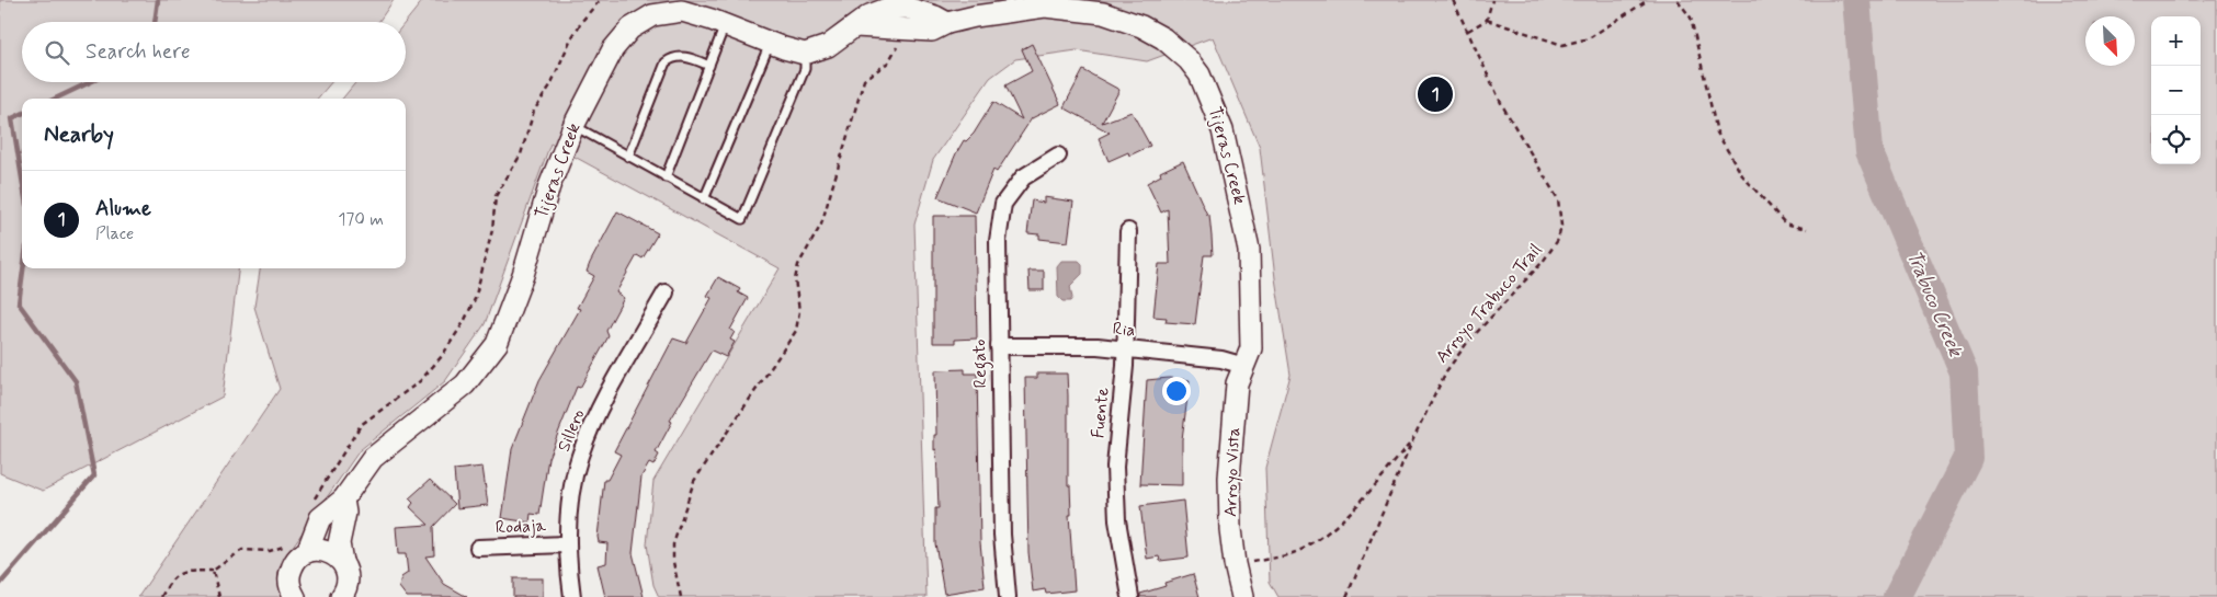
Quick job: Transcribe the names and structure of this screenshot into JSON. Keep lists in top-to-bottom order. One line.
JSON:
{"streets":{"street":["Tijeras Creek","Ria","Regato","Fuente","Sillero","Arroyo Vista","Rodaja"],"path":["Arroyo Trabuco Trail"]},"crossings":[["Tijeras Creek","Ria"],["Tijeras Creek","Arroyo Vista"],["Ria","Regato"],["Ria","Fuente"],["Ria","Arroyo Vista"],["Sillero","Rodaja"]],"water":["Trabuco Creek"],"north":"bottom right","page":{"map_buttons":["+","−"],"search":"Search here","pins":"1","heading":"Nearby","list":[{"mark":"1","name":"Alume","note":"Place","value":"170 m"}]}}
